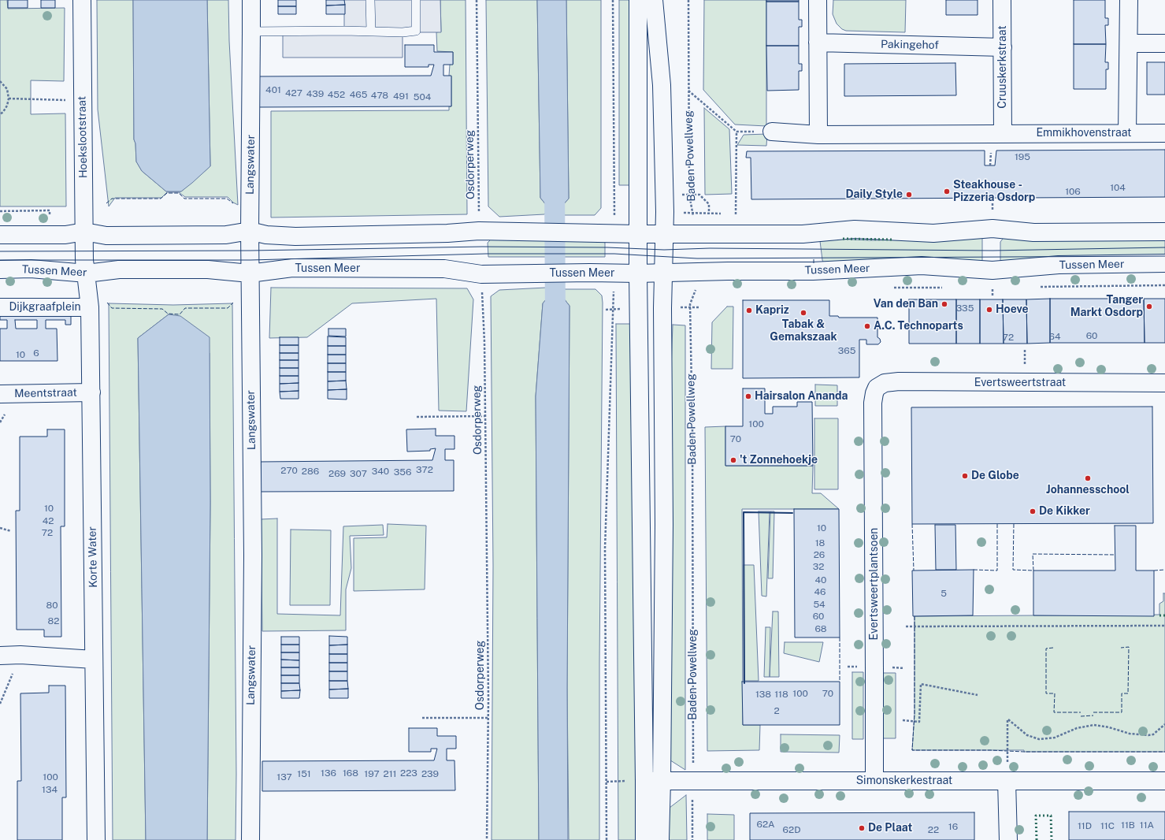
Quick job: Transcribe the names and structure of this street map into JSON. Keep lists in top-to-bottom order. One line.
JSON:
{"streets":{"street":["Pakingehof","Cruuskerkstraat","Emmikhovenstraat","Hoekslootstraat","Langswater","Tussen Meer","Dijkgraafplein","Evertsweertstraat","Meentstraat","Korte Water","Evertsweertplantsoen","Simonskerkestraat"],"path":["Baden Powellweg","Osdorperweg"]},"crossings":[["Pakingehof","Cruuskerkstraat"],["Cruuskerkstraat","Emmikhovenstraat"],["Hoekslootstraat","Tussen Meer"],["Hoekslootstraat","Korte Water"],["Baden Powellweg","Tussen Meer"],["Baden Powellweg","Simonskerkestraat"],["Langswater","Tussen Meer"],["Osdorperweg","Tussen Meer"],["Tussen Meer","Korte Water"],["Dijkgraafplein","Korte Water"],["Evertsweertstraat","Evertsweertplantsoen"],["Meentstraat","Korte Water"],["Evertsweertplantsoen","Simonskerkestraat"]],"places":["Steakhouse - Pizzeria Osdorp","Daily Style","Van den Ban","Tanger Markt Osdorp","Hoeve","Kapriz","Tabak & Gemakszaak","A.C. Technoparts","Hairsalon Ananda","'t Zonnehoekje","De Globe","Johannesschool","De Kikker","De Plaat"],"house_numbers":["401","427","439","452","465","478","491","504","195","104","106","335","60","64","72","365","6","10","100","70","372","270","286","340","356","269","307","10","42","10","72","18","26","32","40","46","5","54","80","60","82","68","100","70","138","118","2","136","168","223","151","197","211","239","100","137","134","62A","11B","11A","11D","11C","16","62D","22"]}
